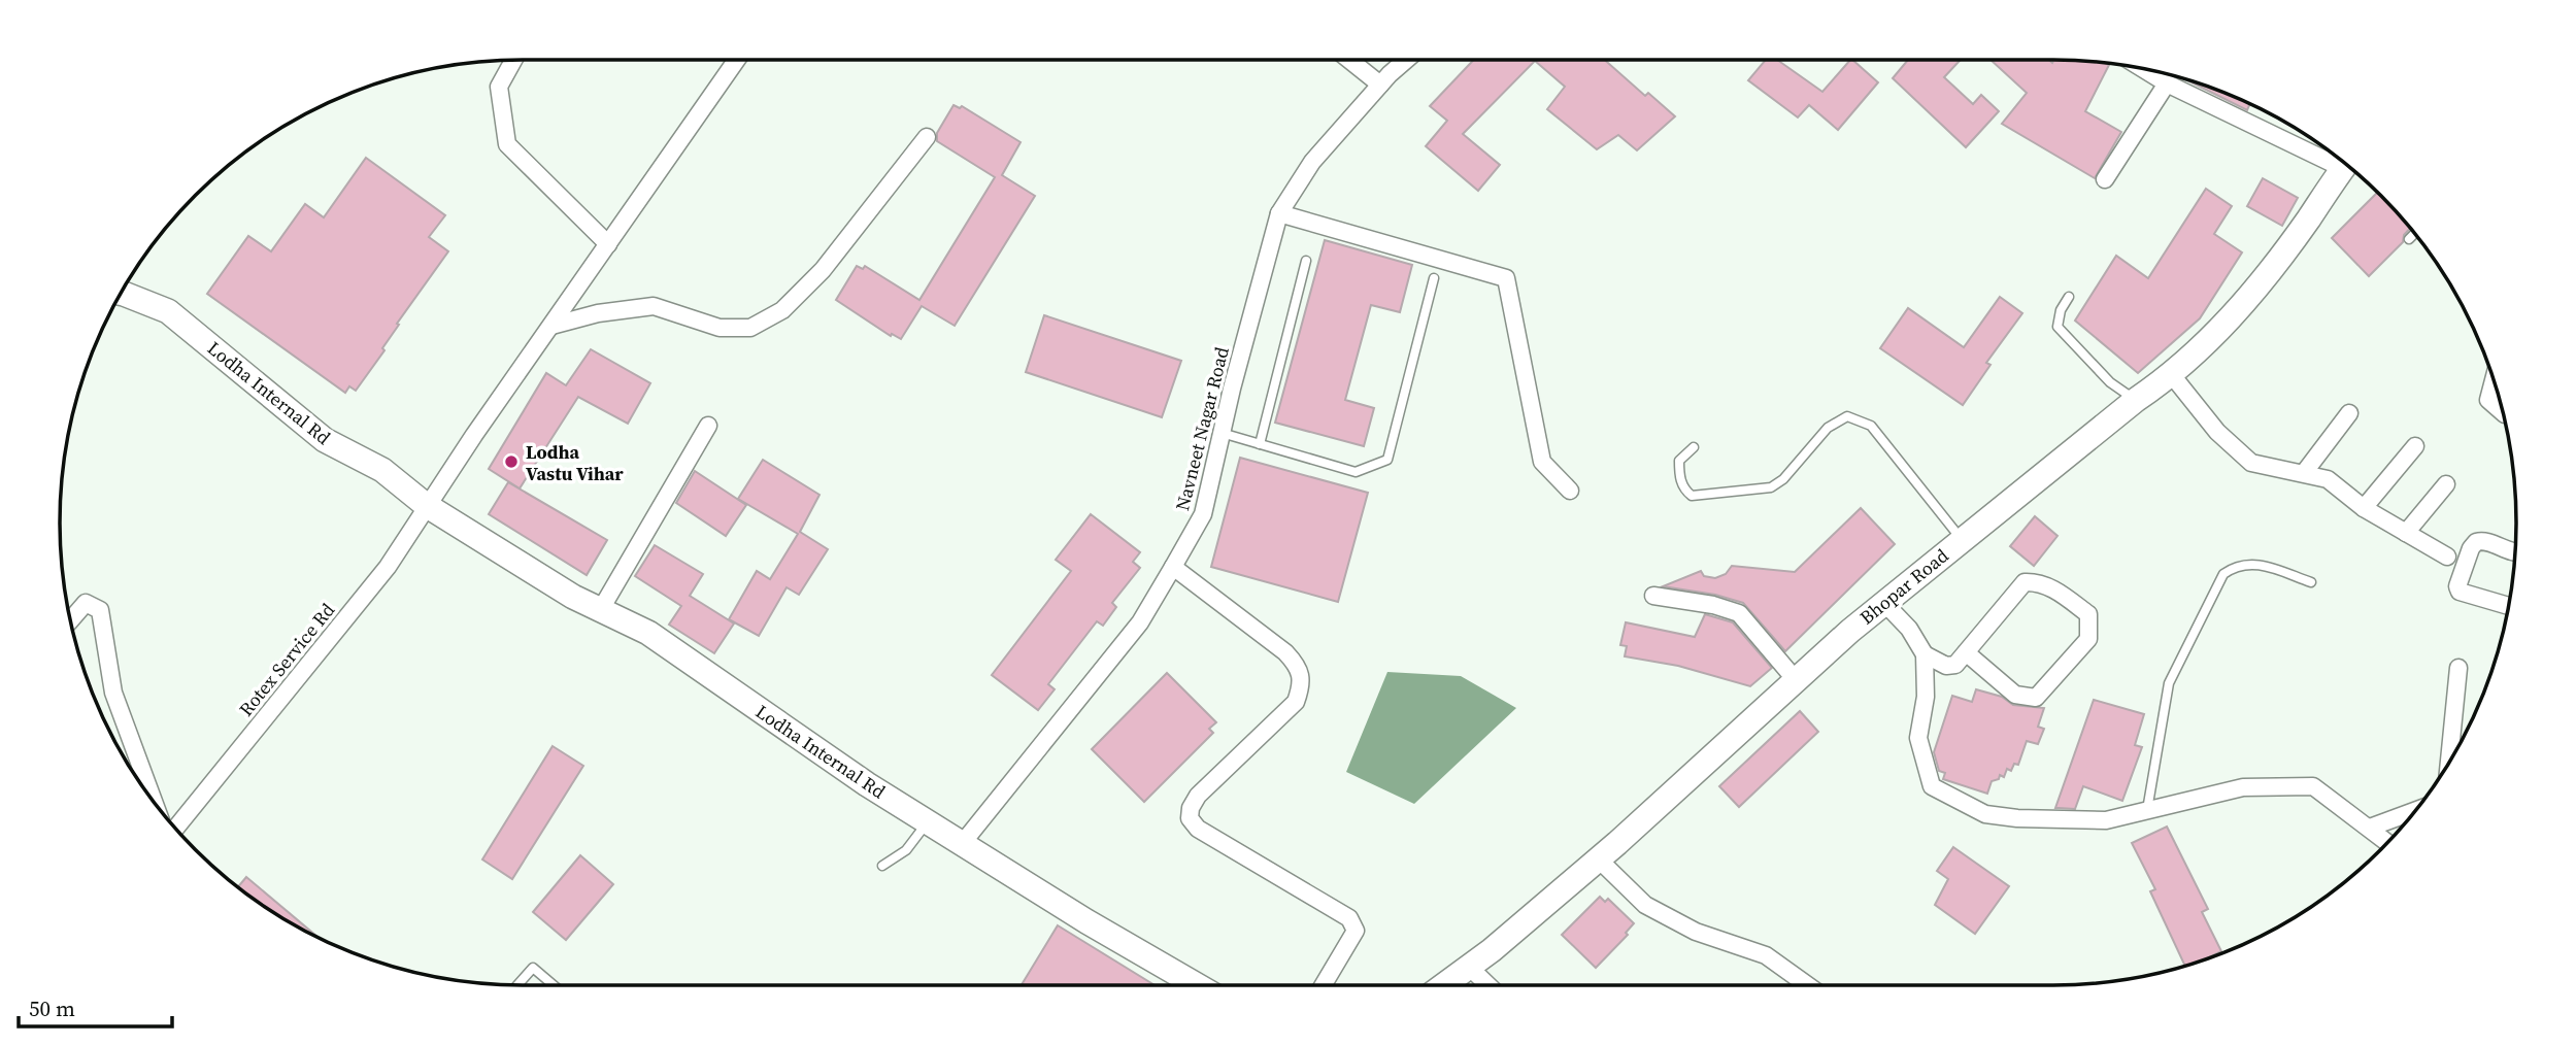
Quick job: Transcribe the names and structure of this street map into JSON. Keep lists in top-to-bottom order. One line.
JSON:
{"streets":{"street":["Lodha Internal Rd","Navneet Nagar Road","Bhopar Road","Rotex Service Rd"]},"crossings":[["Lodha Internal Rd","Navneet Nagar Road"],["Lodha Internal Rd","Rotex Service Rd"]],"places":["Lodha Vastu Vihar"],"scale_bar":"50 m"}
